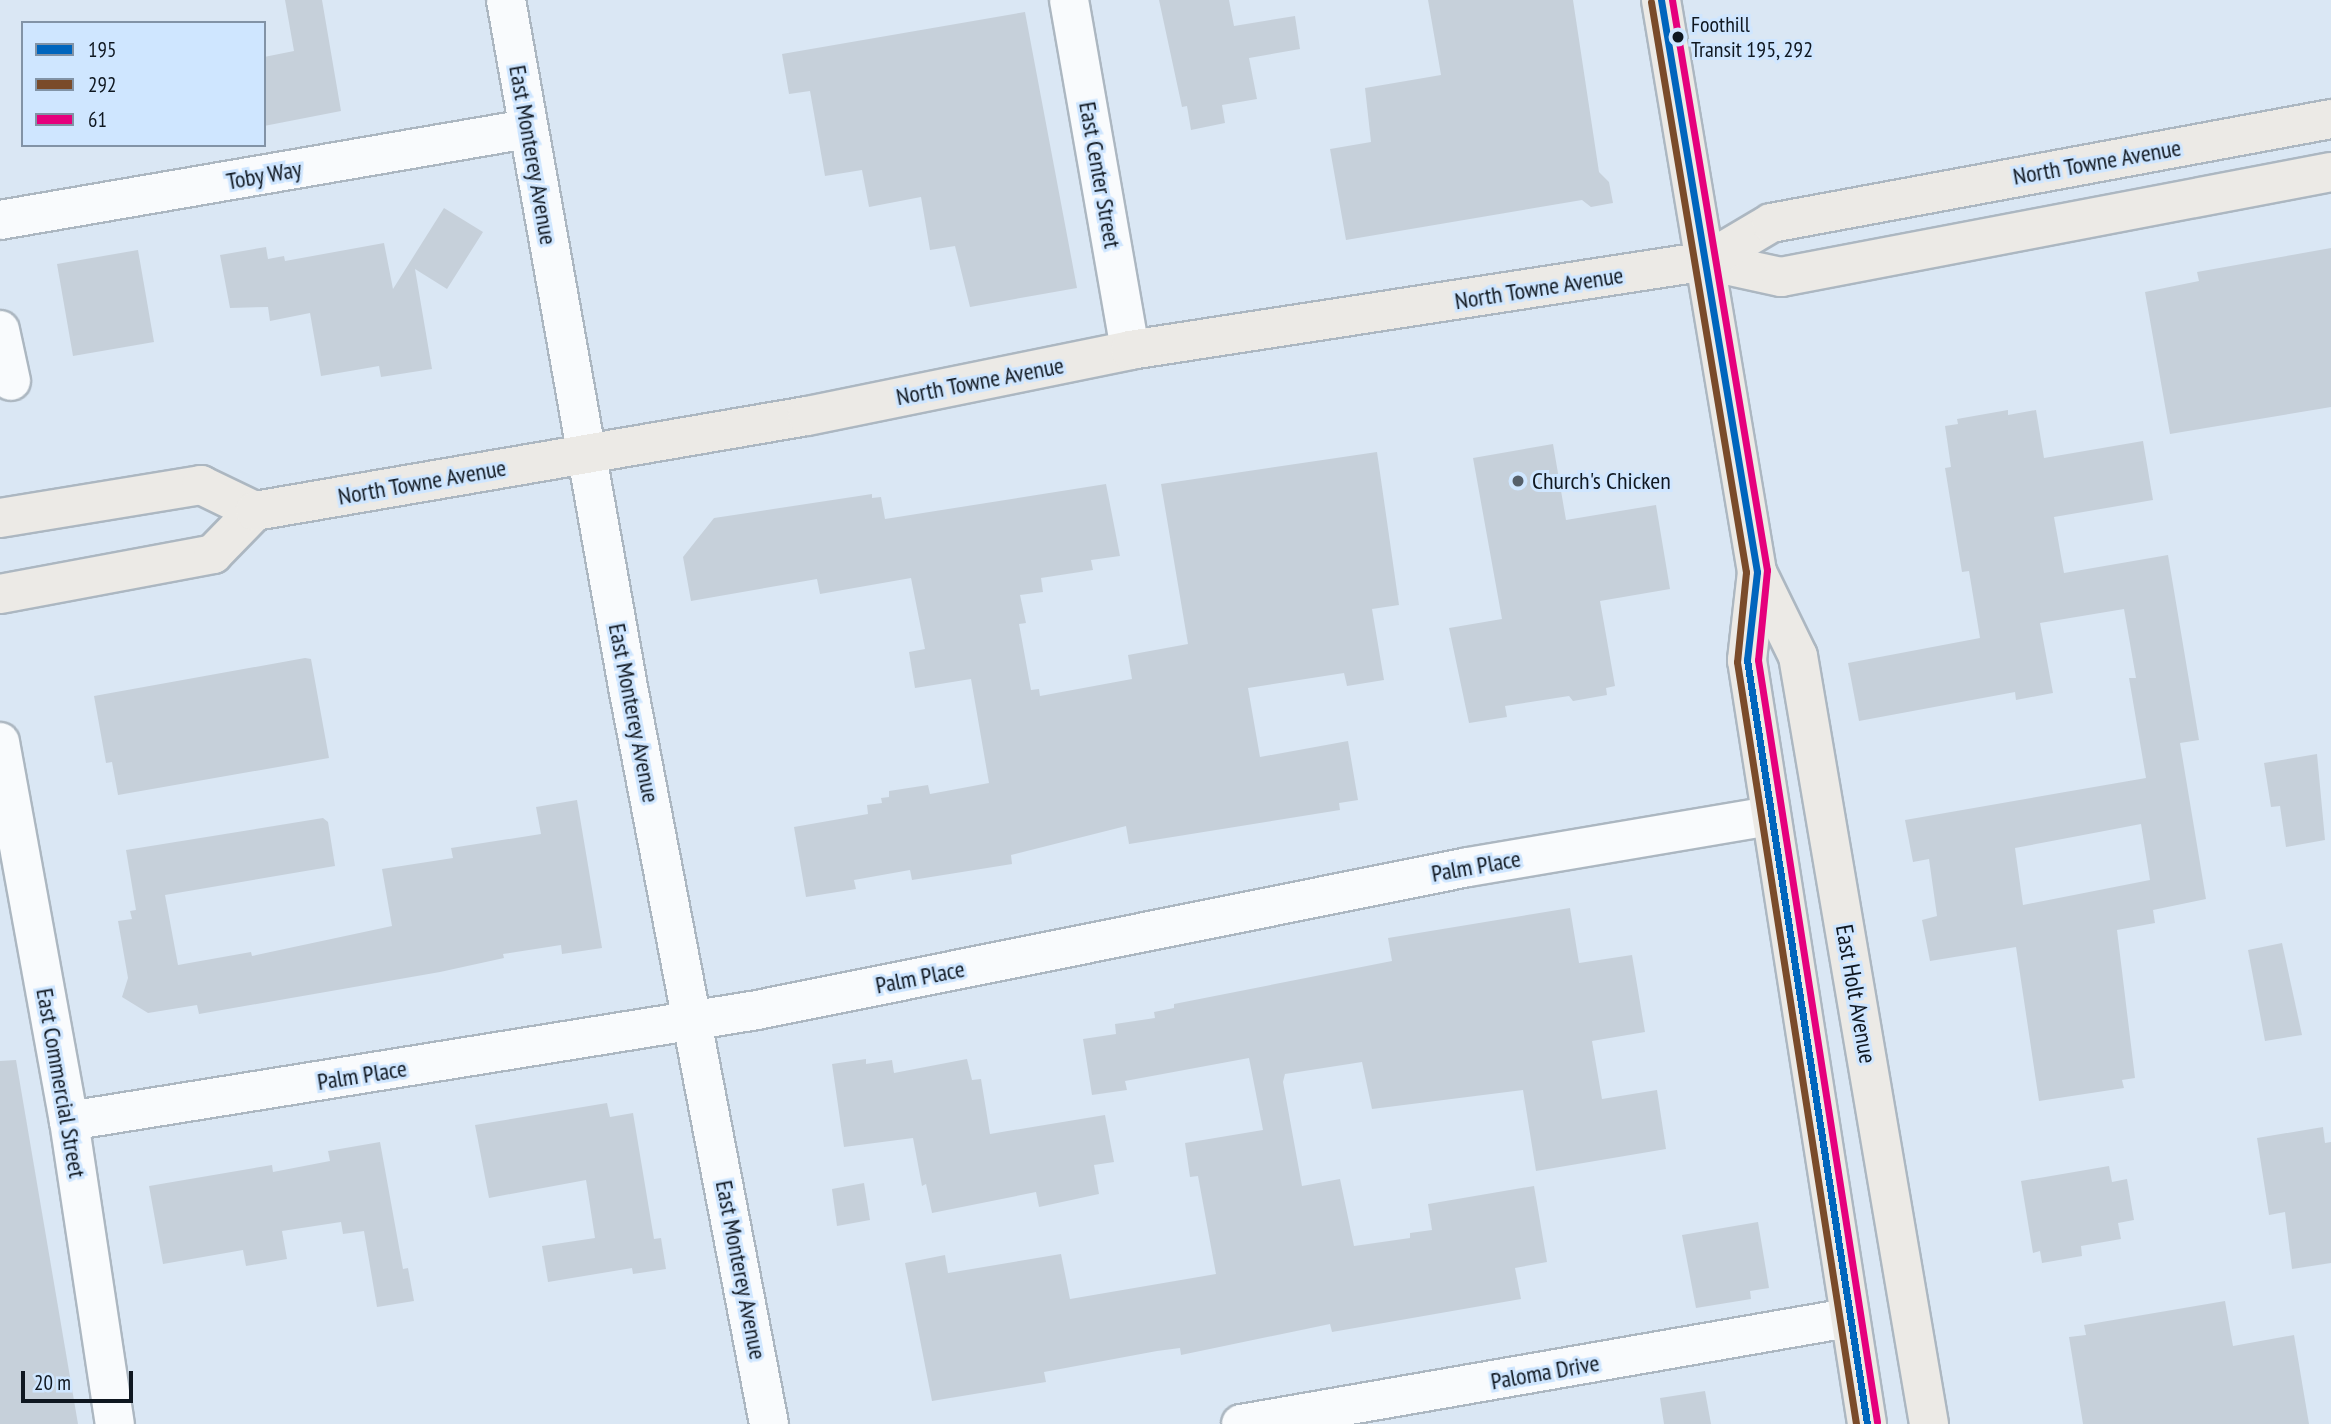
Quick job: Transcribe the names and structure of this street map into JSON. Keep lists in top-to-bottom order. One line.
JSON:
{"streets":{"main road":["North Towne Avenue","East Holt Avenue"],"street":["East Monterey Avenue","Toby Way","East Center Street","Palm Place","East Commercial Street","Paloma Drive"]},"crossings":[["East Monterey Avenue","North Towne Avenue"],["East Monterey Avenue","Toby Way"],["East Monterey Avenue","Palm Place"],["North Towne Avenue","East Center Street"],["North Towne Avenue","East Holt Avenue"],["Palm Place","East Holt Avenue"],["Palm Place","East Commercial Street"],["East Holt Avenue","Paloma Drive"]],"places":["Foothill Transit 195, 292","Church's Chicken"],"lines":["transit line 195","transit line 61","transit line 292"],"legend":["195","292","61"],"scale_bar":"20 m"}
